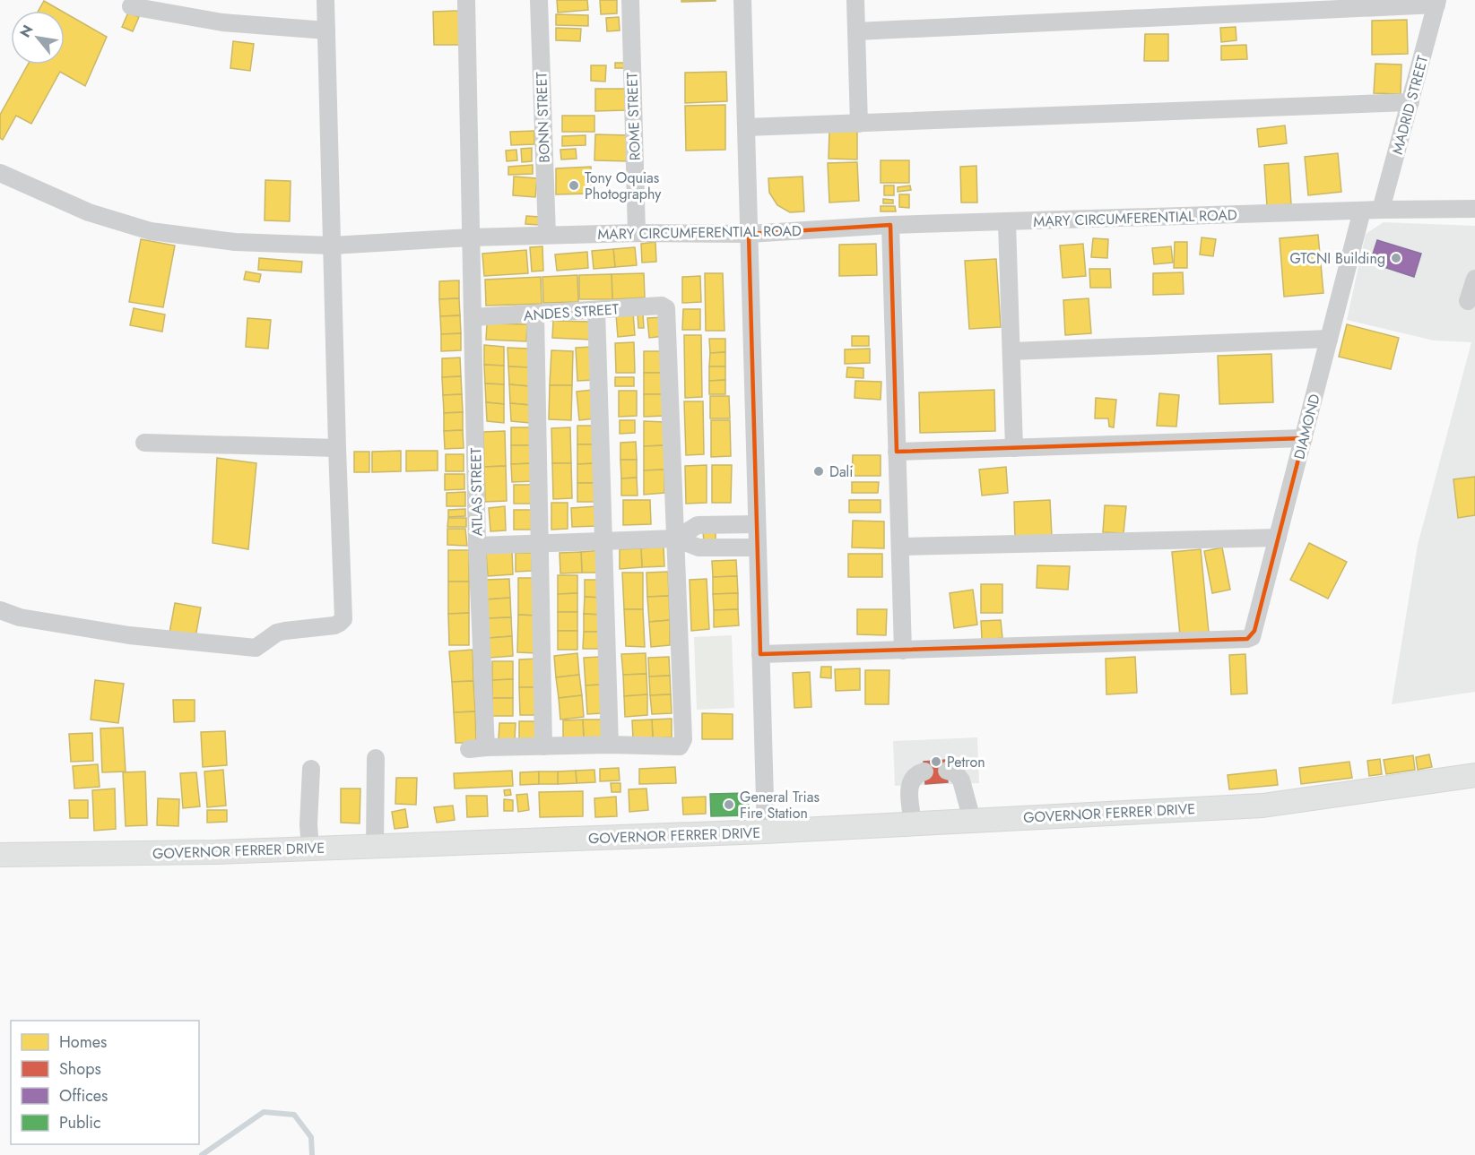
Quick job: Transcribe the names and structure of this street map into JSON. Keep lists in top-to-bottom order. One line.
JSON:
{"streets":{"main road":["GOVERNOR FERRER DRIVE"],"street":["MADRID STREET","ROME STREET","BONN STREET","MARY CIRCUMFERENTIAL ROAD","ANDES STREET","DIAMOND","ATLAS STREET"]},"crossings":[["MADRID STREET","MARY CIRCUMFERENTIAL ROAD"],["ROME STREET","MARY CIRCUMFERENTIAL ROAD"],["BONN STREET","MARY CIRCUMFERENTIAL ROAD"],["MARY CIRCUMFERENTIAL ROAD","DIAMOND"],["MARY CIRCUMFERENTIAL ROAD","ATLAS STREET"],["ANDES STREET","ATLAS STREET"]],"places":["Tony Oquias Photography","GTCNI Building","Dali","Petron","General Trias Fire Station"],"legend":["Homes","Shops","Offices","Public"],"north":"top left"}
